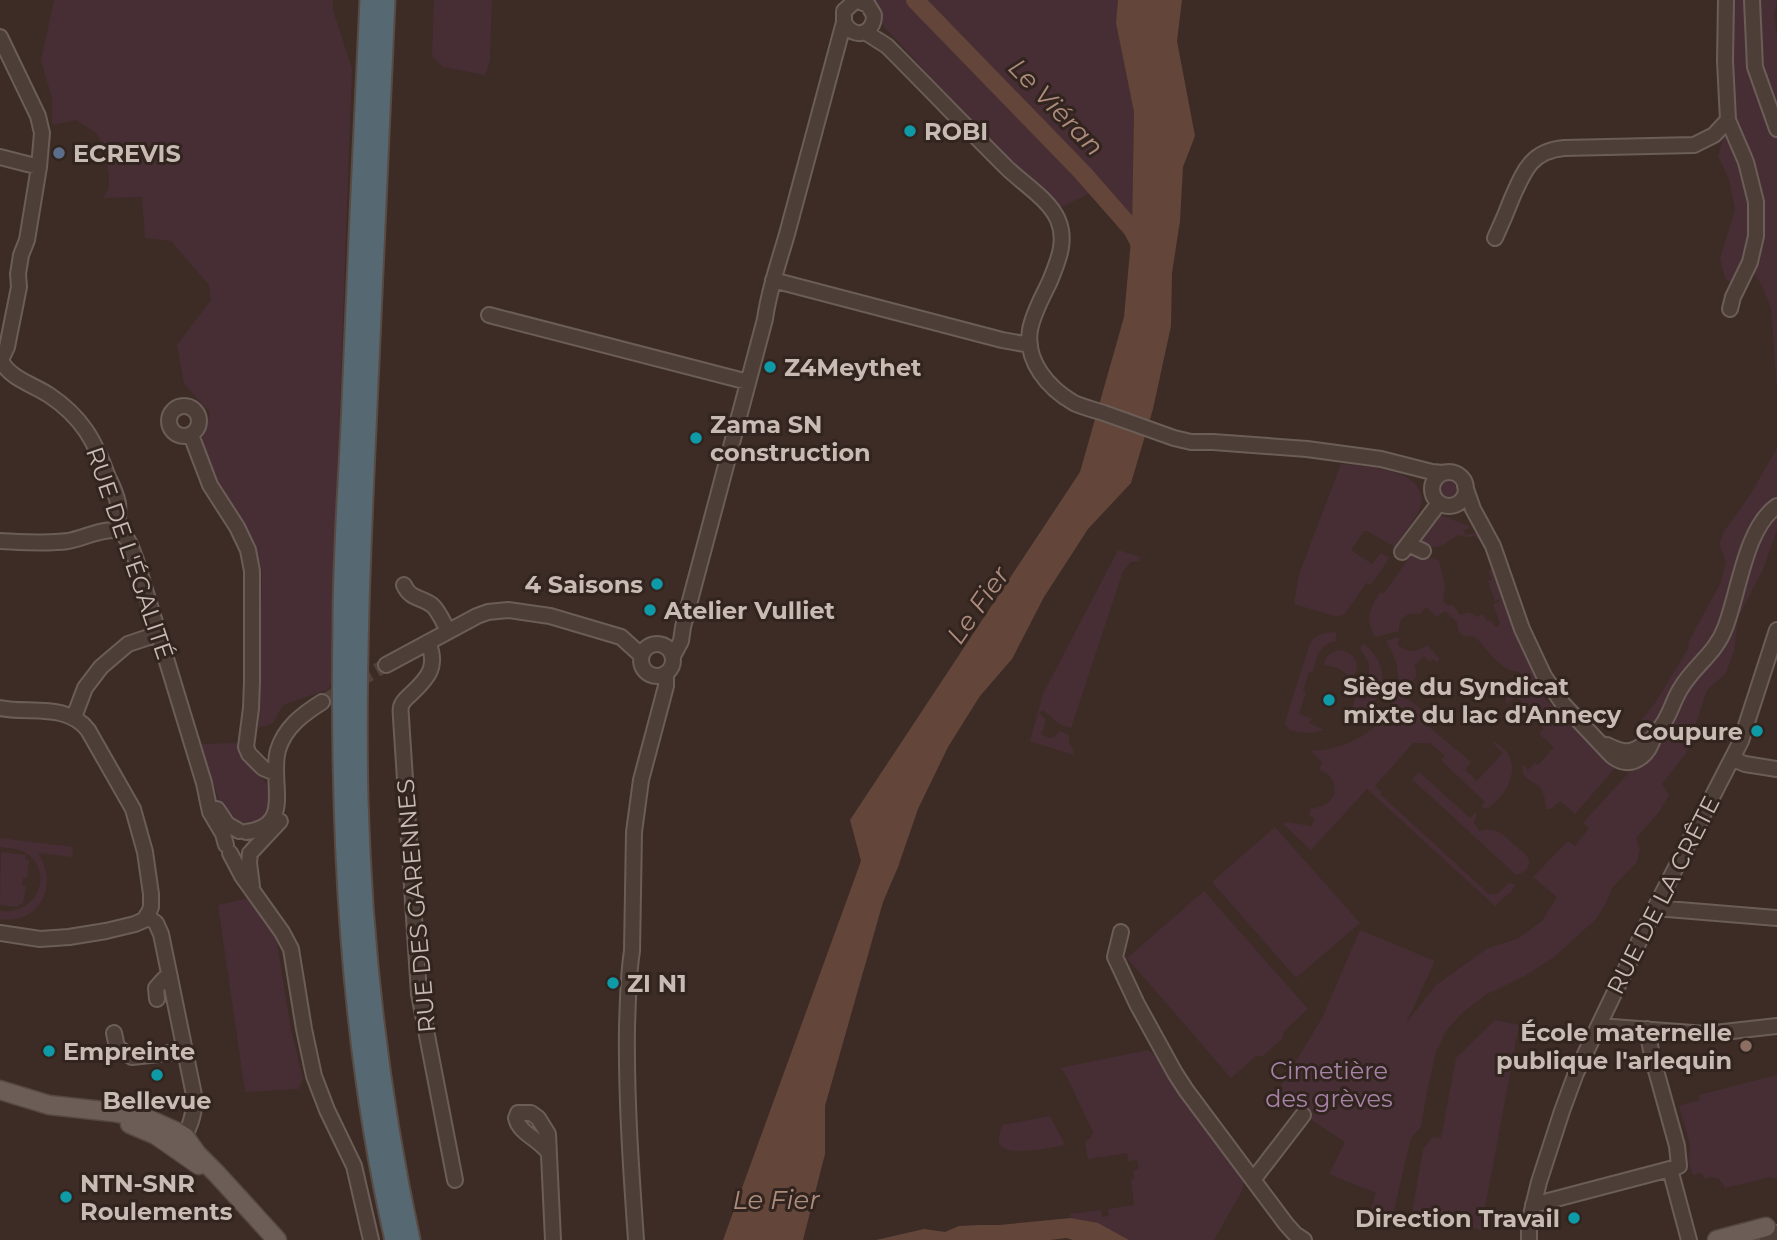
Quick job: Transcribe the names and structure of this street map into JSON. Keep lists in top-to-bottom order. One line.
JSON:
{"streets":{"street":["RUE DE L'ÉGALITÉ","RUE DE LA CRÊTE","RUE DES GARENNES"]},"water":["Le Viéran","Le Fier"],"parks":["Cimetière des grèves"],"places":["ROBI","ECREVIS","Z4Meythet","Zama SN construction","4 Saisons","Atelier Vulliet","Siège du Syndicat mixte du lac d'Annecy","Coupure","ZI N1","École maternelle publique l'arlequin","Empreinte","Bellevue","NTN-SNR Roulements","Direction Travail"]}
